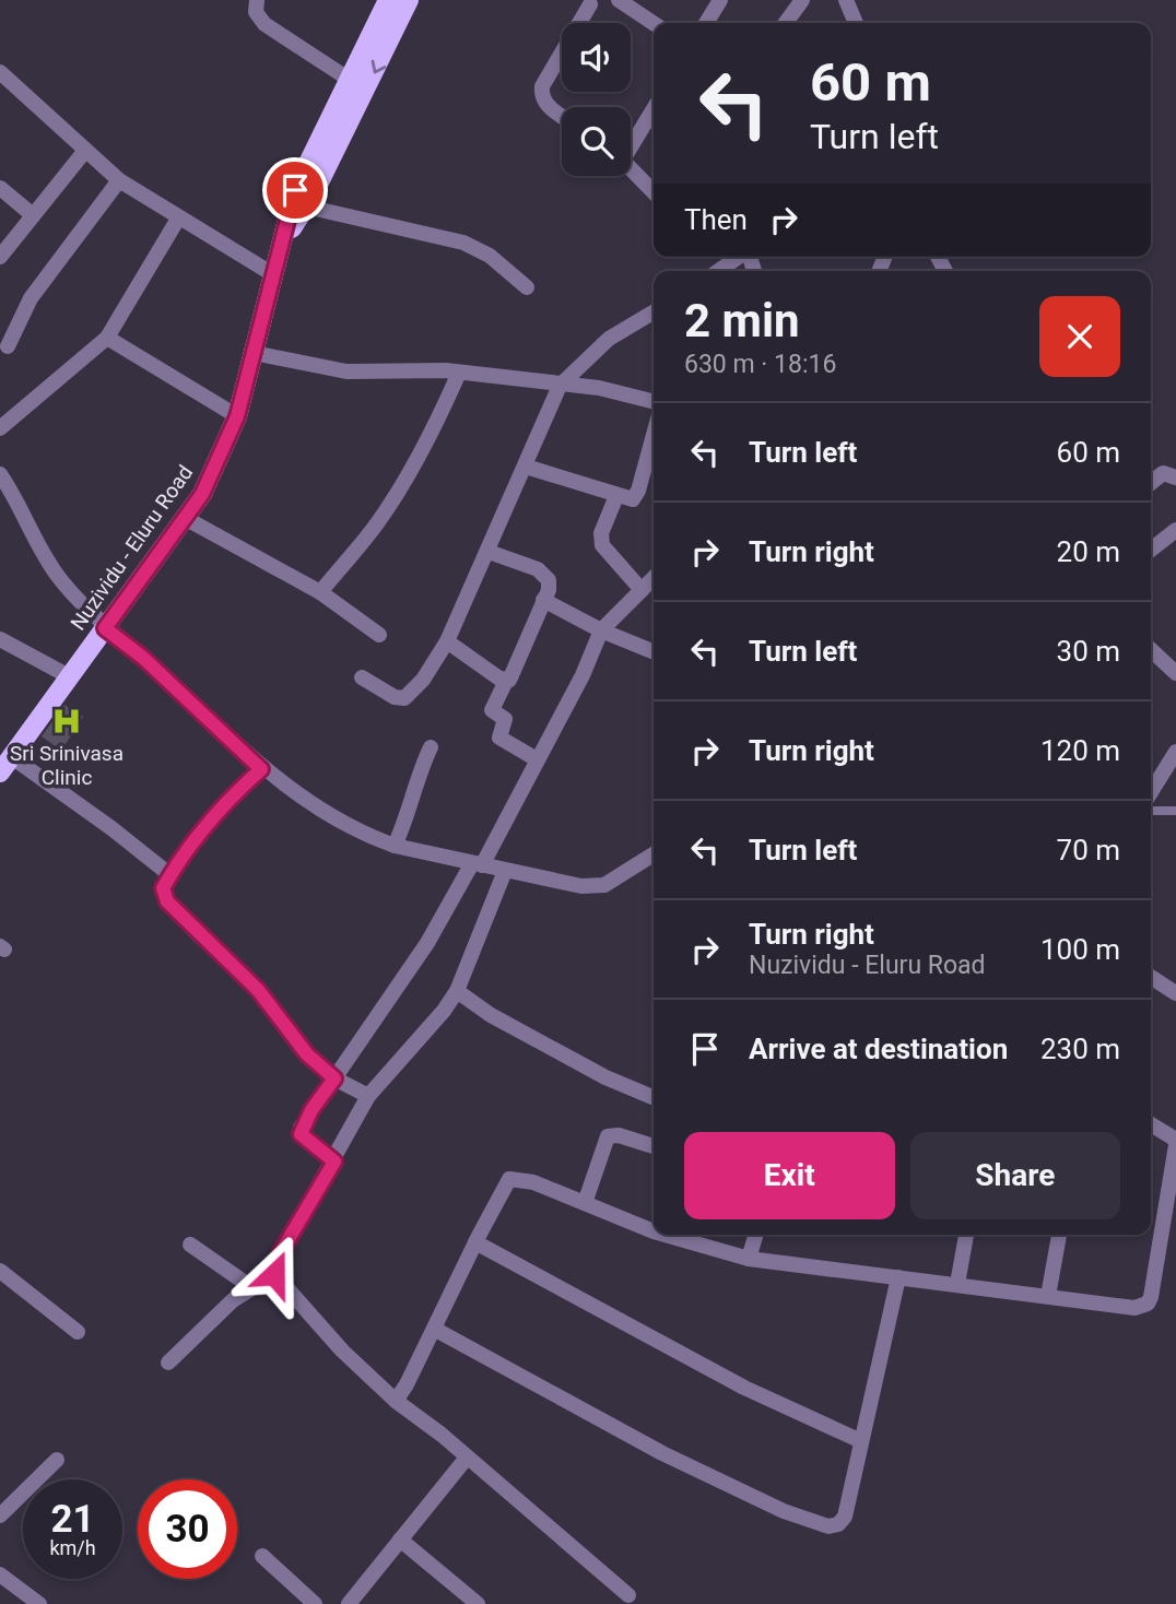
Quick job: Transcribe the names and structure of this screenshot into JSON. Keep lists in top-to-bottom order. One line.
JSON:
{"streets":{"main road":["Nuzividu - Eluru Road"]},"places":{"hospital":["Sri Srinivasa Clinic"]},"page":{"turn":["60 m","Turn left"],"then":"Then","heading":["2 min","630 m · 18:16"],"list":[{"name":"Turn left","value":"60 m"},{"name":"Turn right","value":"20 m"},{"name":"Turn left","value":"30 m"},{"name":"Turn right","value":"120 m"},{"name":"Turn left","value":"70 m"},{"name":"Turn right","note":"Nuzividu - Eluru Road","value":"100 m"},{"name":"Arrive at destination","value":"230 m"}],"buttons":["Exit","Share"],"speed":"21 km/h","limit":"30"}}
